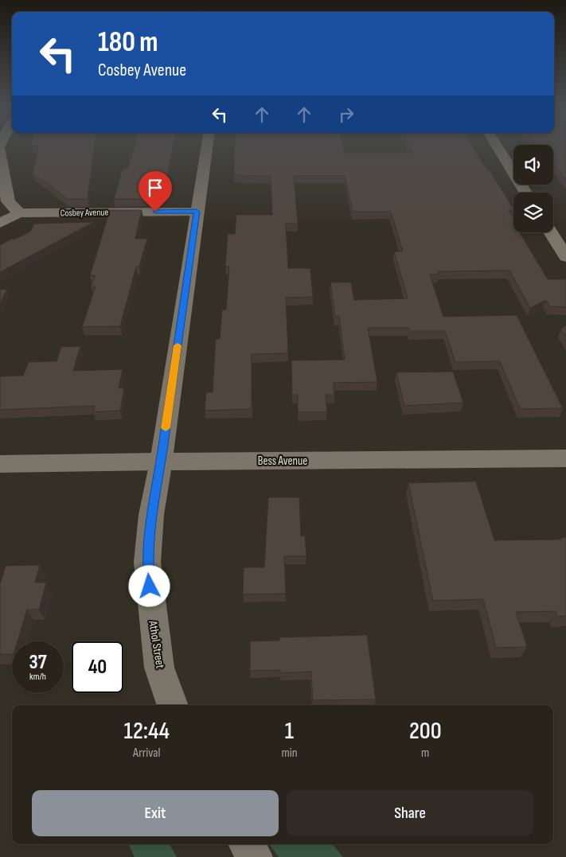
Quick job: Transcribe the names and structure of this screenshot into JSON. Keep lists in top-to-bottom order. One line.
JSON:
{"streets":{"street":["Cosbey Avenue","Bess Avenue","Athol Street"]},"crossings":[["Cosbey Avenue","Athol Street"],["Bess Avenue","Athol Street"]],"page":{"turn":["180 m","Cosbey Avenue"],"speed":"37 km/h","limit":"40","eta":["12:44","Arrival","1","min","200","m"],"buttons":["Exit","Share"]}}
